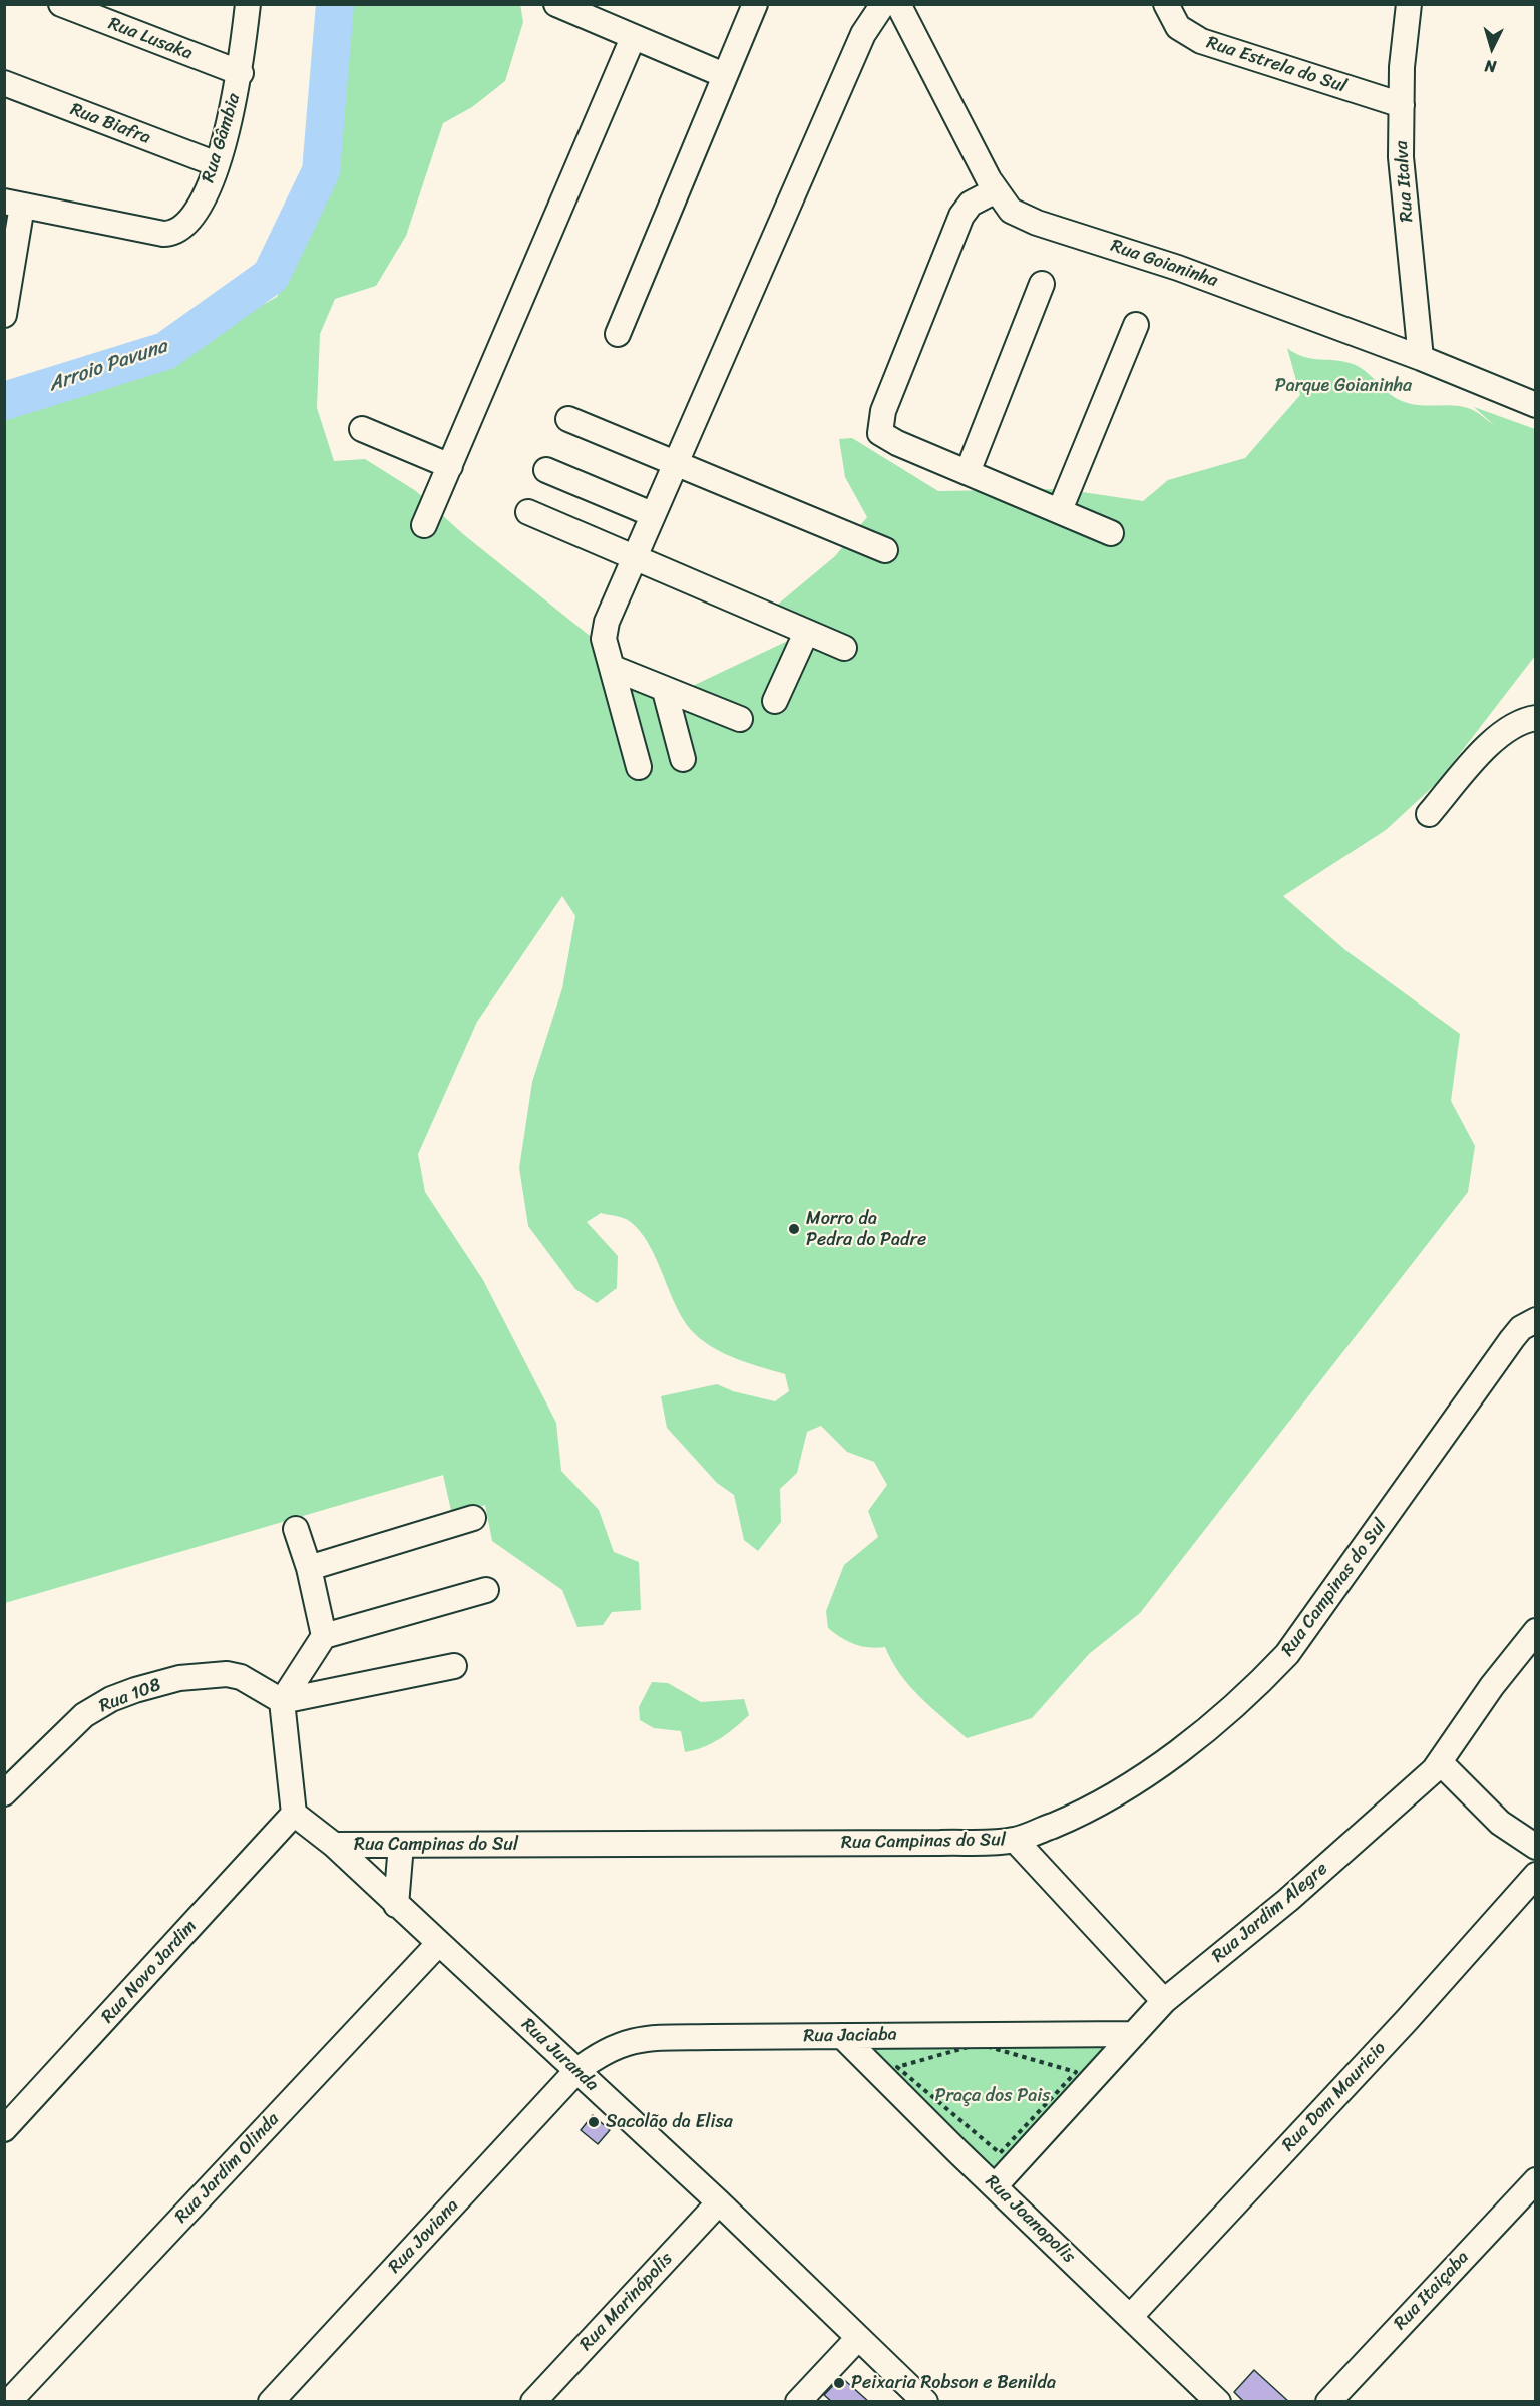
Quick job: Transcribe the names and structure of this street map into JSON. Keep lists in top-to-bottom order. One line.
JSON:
{"streets":{"street":["Rua Lusaka","Rua Estrela do Sul","Rua Biafra","Rua Gâmbia","Rua Italva","Rua Goianinha","Rua Campinas do Sul","Rua 108","Rua Jardim Alegre","Rua Novo Jardim","Rua Jaciaba","Rua Juranda","Rua Dom Mauricio","Rua Jardim Olinda","Rua Joanopolis","Rua Joviana","Rua Itaiçaba","Rua Marinópolis"]},"crossings":[["Rua Lusaka","Rua Gâmbia"],["Rua Estrela do Sul","Rua Italva"],["Rua Biafra","Rua Gâmbia"],["Rua Italva","Rua Goianinha"],["Rua Campinas do Sul","Rua Juranda"],["Rua Jardim Alegre","Rua Jaciaba"],["Rua Jardim Alegre","Rua Joanopolis"],["Rua Novo Jardim","Rua Juranda"],["Rua Jaciaba","Rua Juranda"],["Rua Jaciaba","Rua Joanopolis"],["Rua Jaciaba","Rua Joviana"],["Rua Juranda","Rua Jardim Olinda"],["Rua Juranda","Rua Joviana"],["Rua Juranda","Rua Marinópolis"],["Rua Dom Mauricio","Rua Joanopolis"]],"water":["Arroio Pavuna"],"parks":["Parque Goianinha","Praça dos Pais"],"places":["Morro da Pedra do Padre","Sacolão da Elisa","Peixaria Robson e Benilda"],"north":"bottom"}
